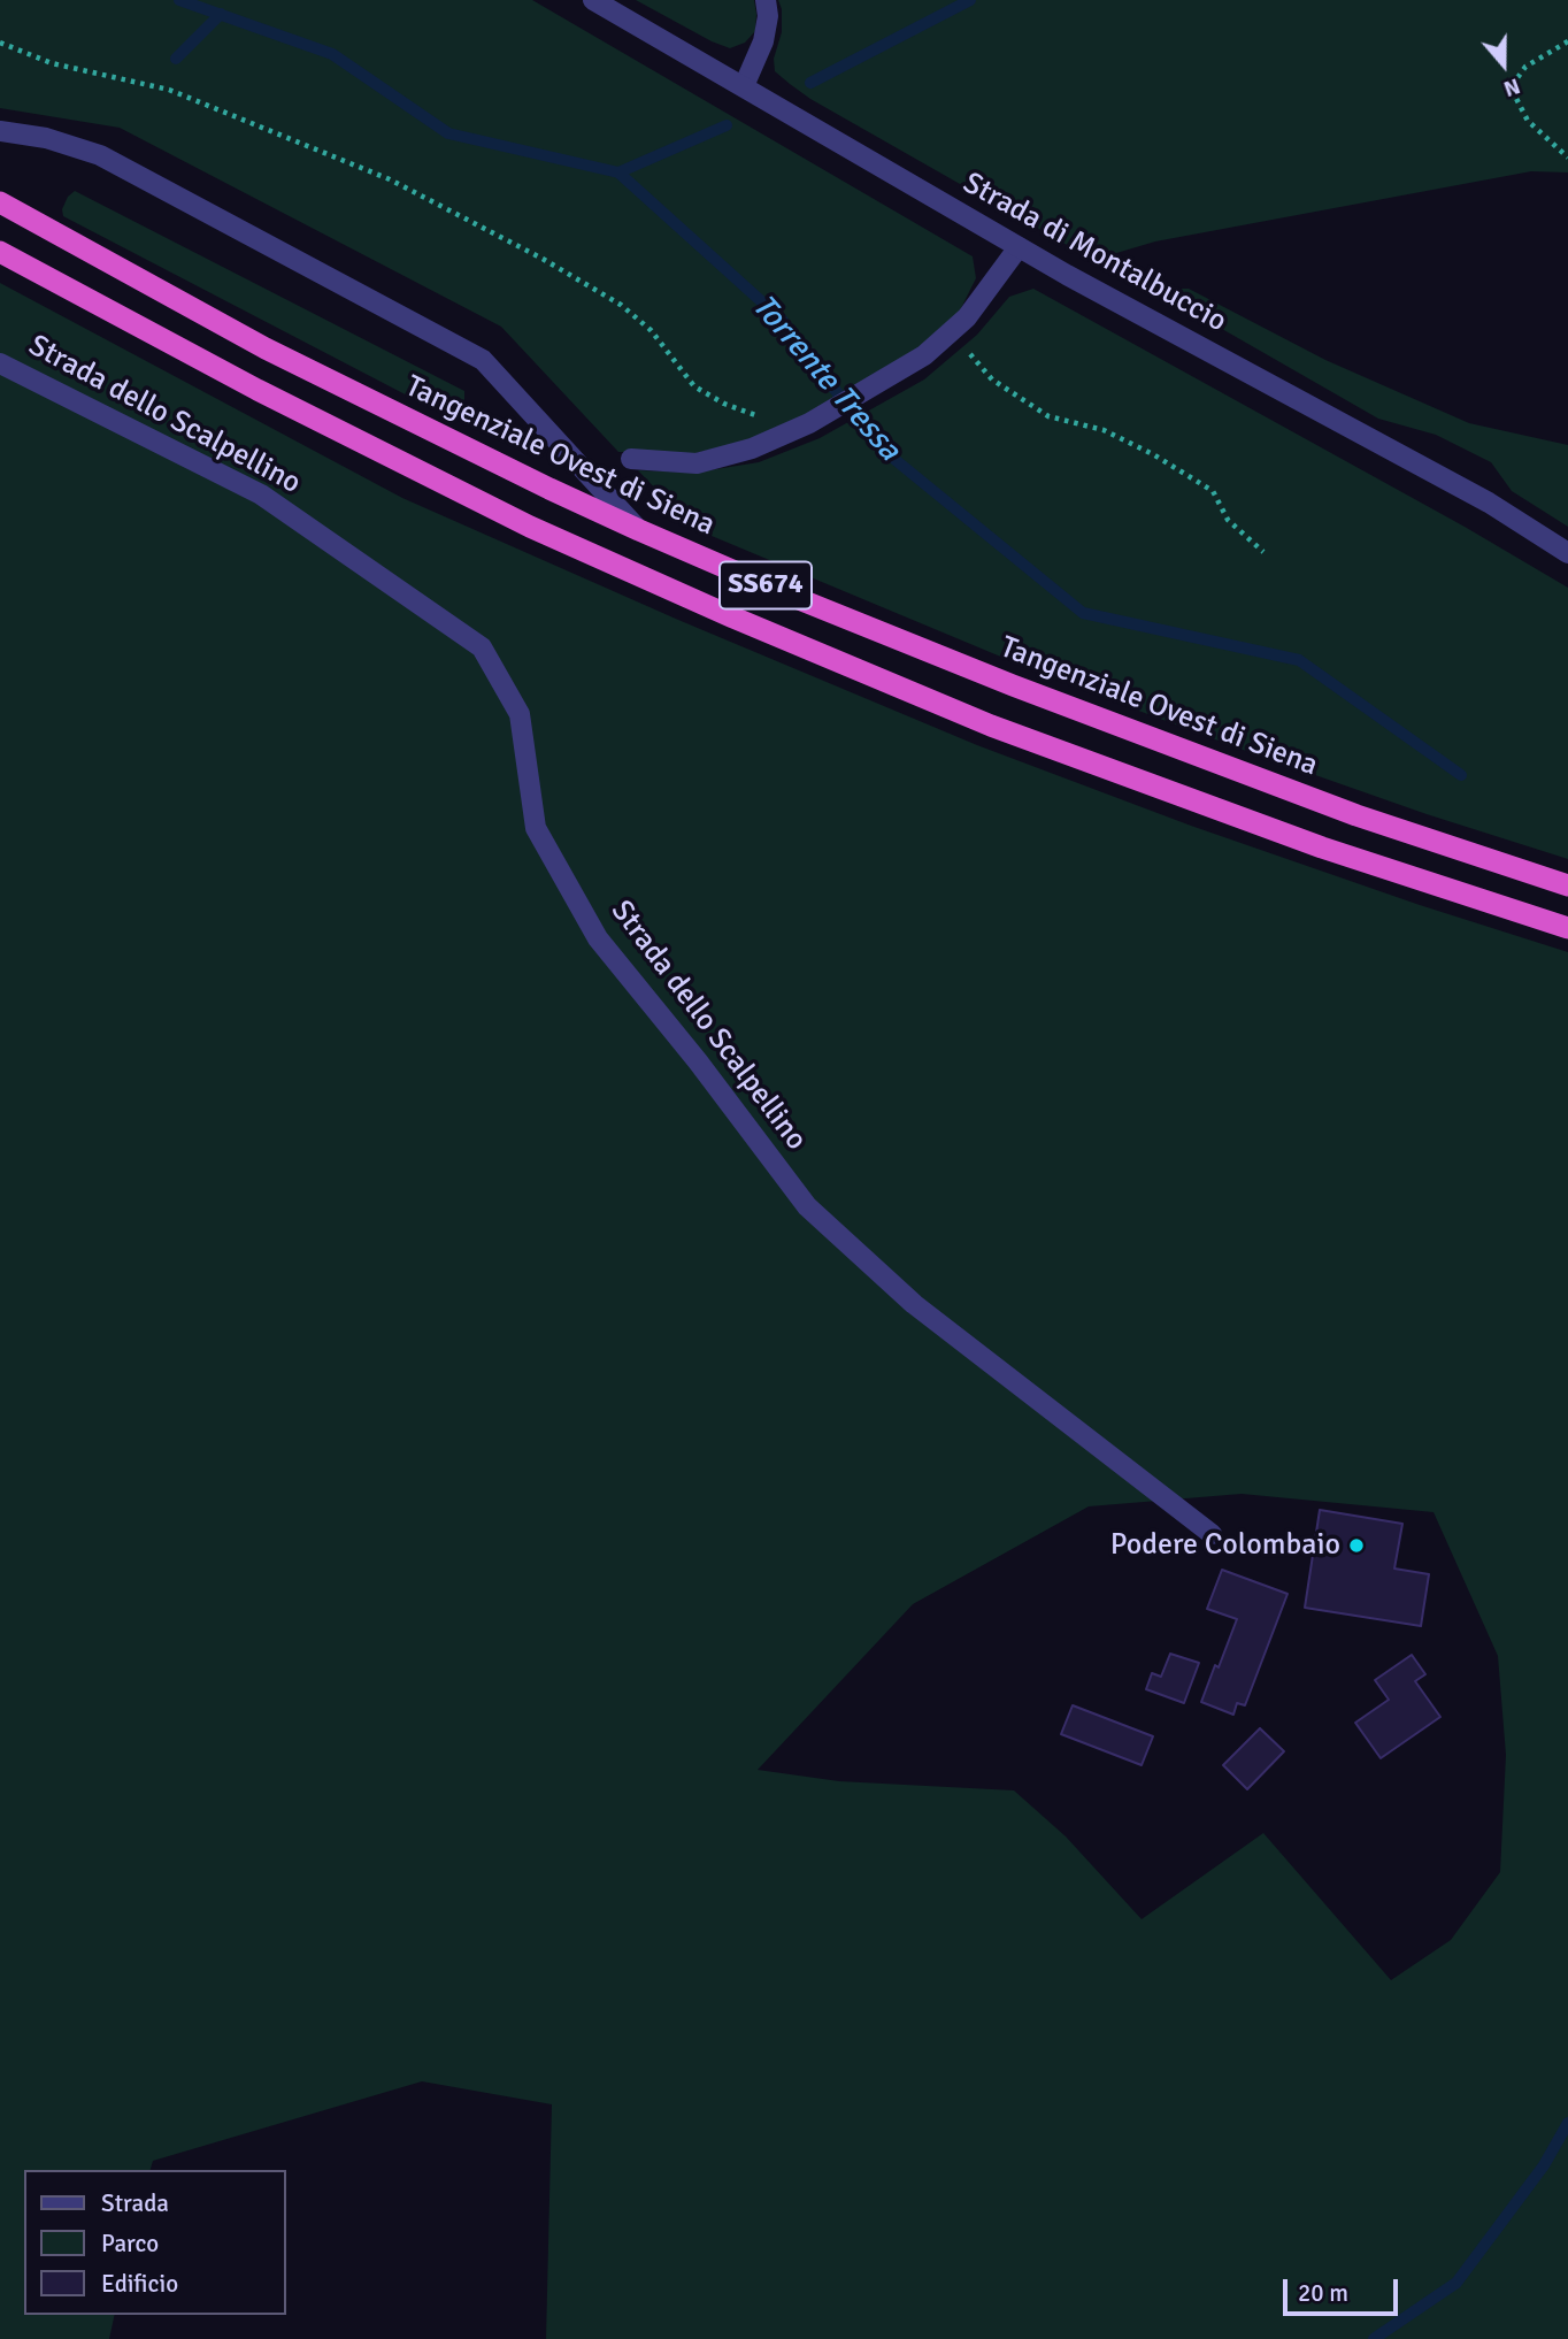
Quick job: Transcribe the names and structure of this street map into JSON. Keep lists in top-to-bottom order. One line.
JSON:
{"streets":{"highway":["Tangenziale Ovest di Siena","SS674"],"street":["Strada di Montalbuccio","Strada dello Scalpellino"]},"water":["Torrente Tressa"],"places":["Podere Colombaio"],"legend":["Strada","Parco","Edificio"],"scale_bar":"20 m","north":"bottom"}
